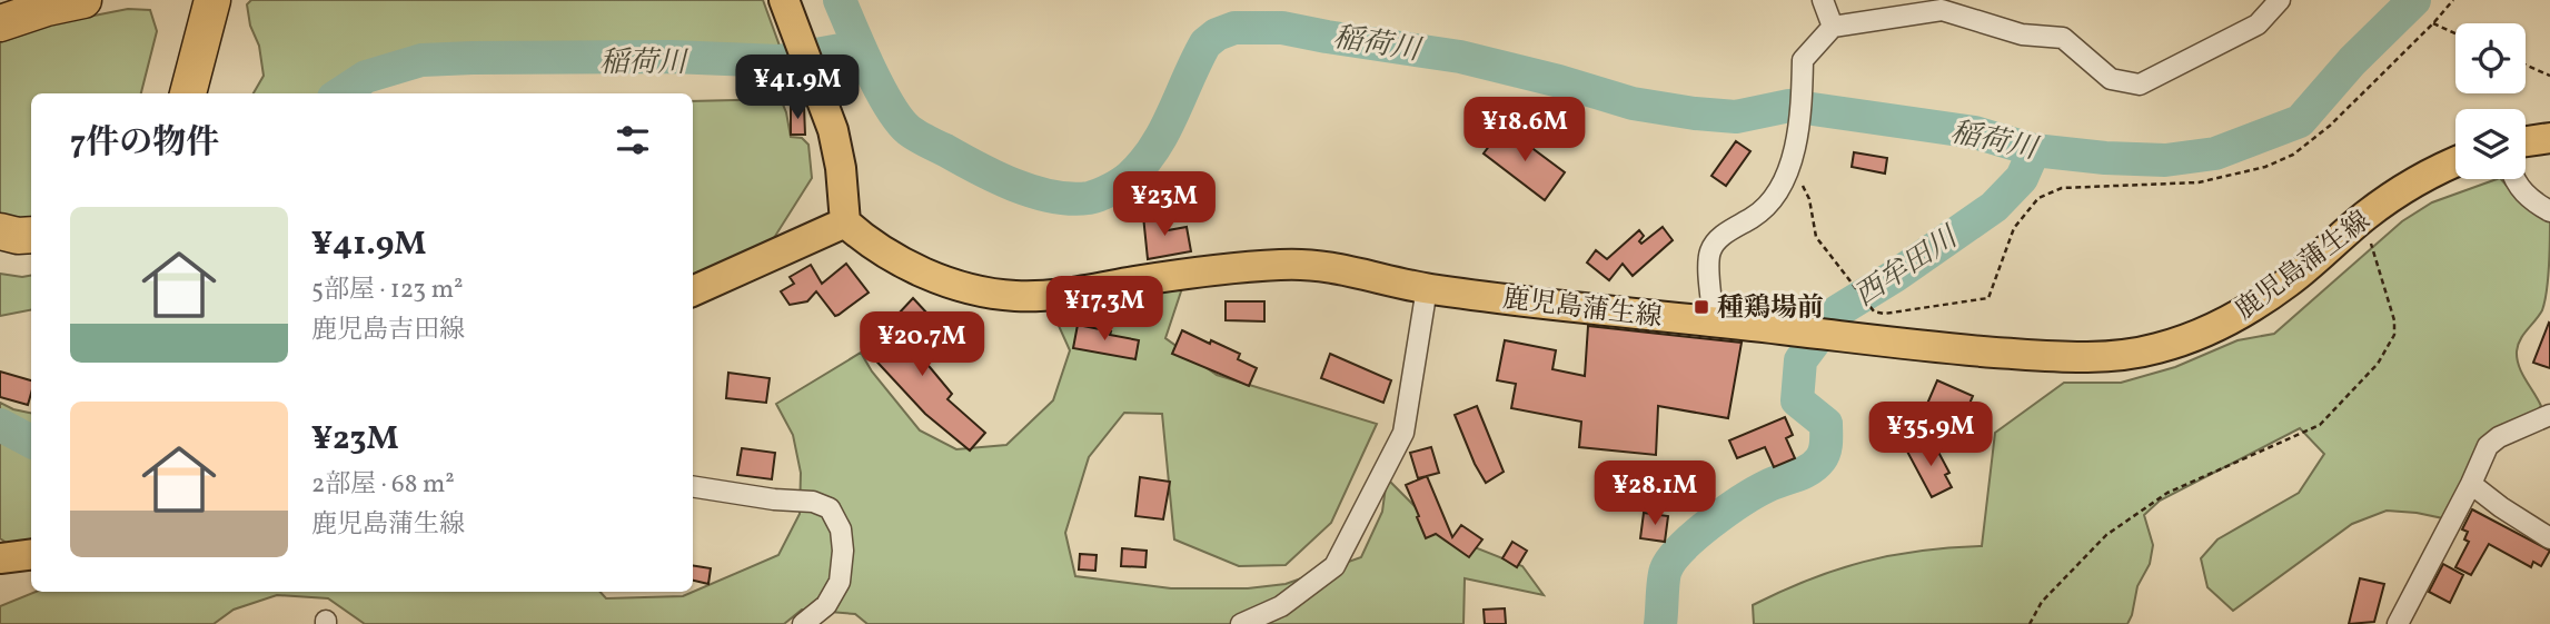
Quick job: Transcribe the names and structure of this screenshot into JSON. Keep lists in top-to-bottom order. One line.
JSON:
{"streets":{"main road":["鹿児島蒲生線"]},"water":["稲荷川","西牟田川"],"places":{"transit":["種鶏場前"]},"page":{"price":["¥41.9M","¥18.6M","¥23M","¥17.3M","¥20.7M","¥35.9M","¥28.1M"],"heading":"7件の物件","list":[{"name":"¥41.9M","note":"5部屋 · 123 m² · 鹿児島吉田線"},{"name":"¥23M","note":"2部屋 · 68 m² · 鹿児島蒲生線"}]}}
